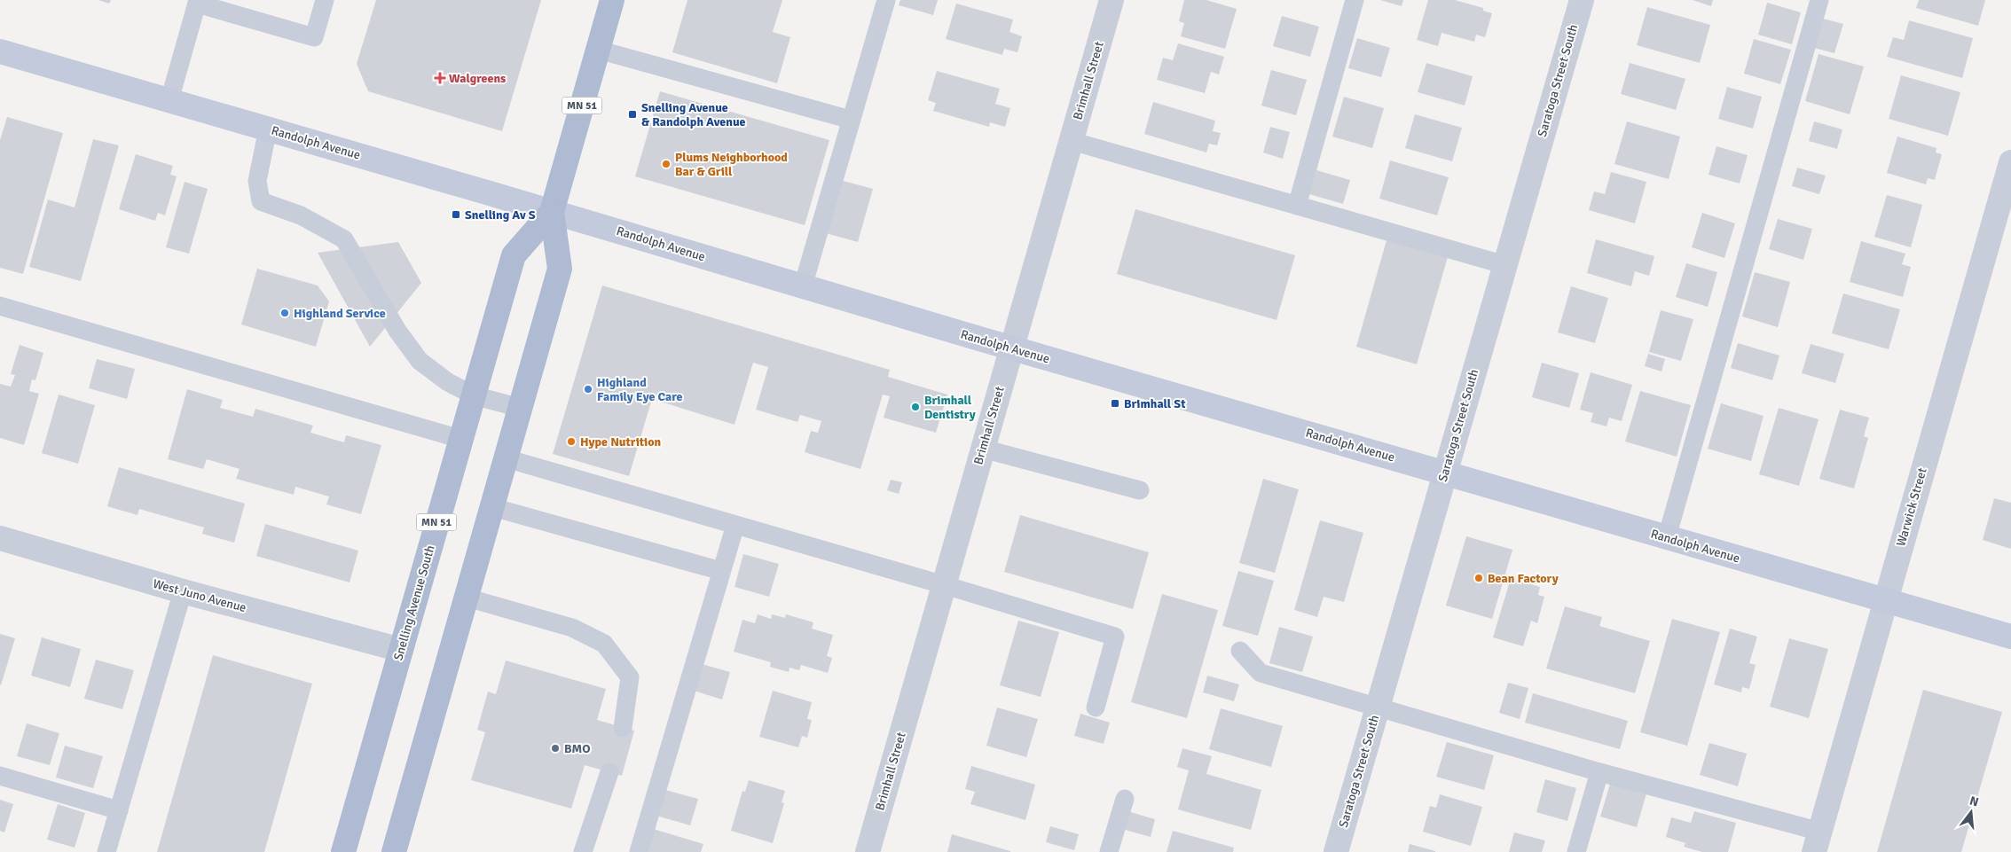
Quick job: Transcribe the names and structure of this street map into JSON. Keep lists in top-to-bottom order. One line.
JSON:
{"streets":{"main road":["MN 51","Randolph Avenue","Snelling Avenue South"],"street":["Brimhall Street","Saratoga Street South","Warwick Street","West Juno Avenue"]},"crossings":[["Brimhall Street","Randolph Avenue"],["Saratoga Street South","Randolph Avenue"],["Randolph Avenue","Warwick Street"],["Randolph Avenue","Snelling Avenue South"],["West Juno Avenue","Snelling Avenue South"]],"places":{"health":["Walgreens"],"transit":["Snelling Avenue & Randolph Avenue","Snelling Av S","Brimhall St"],"other":["Plums Neighborhood Bar & Grill","Highland Service","Highland Family Eye Care","Brimhall Dentistry","Hype Nutrition","Bean Factory","BMO"]},"north":"top"}
